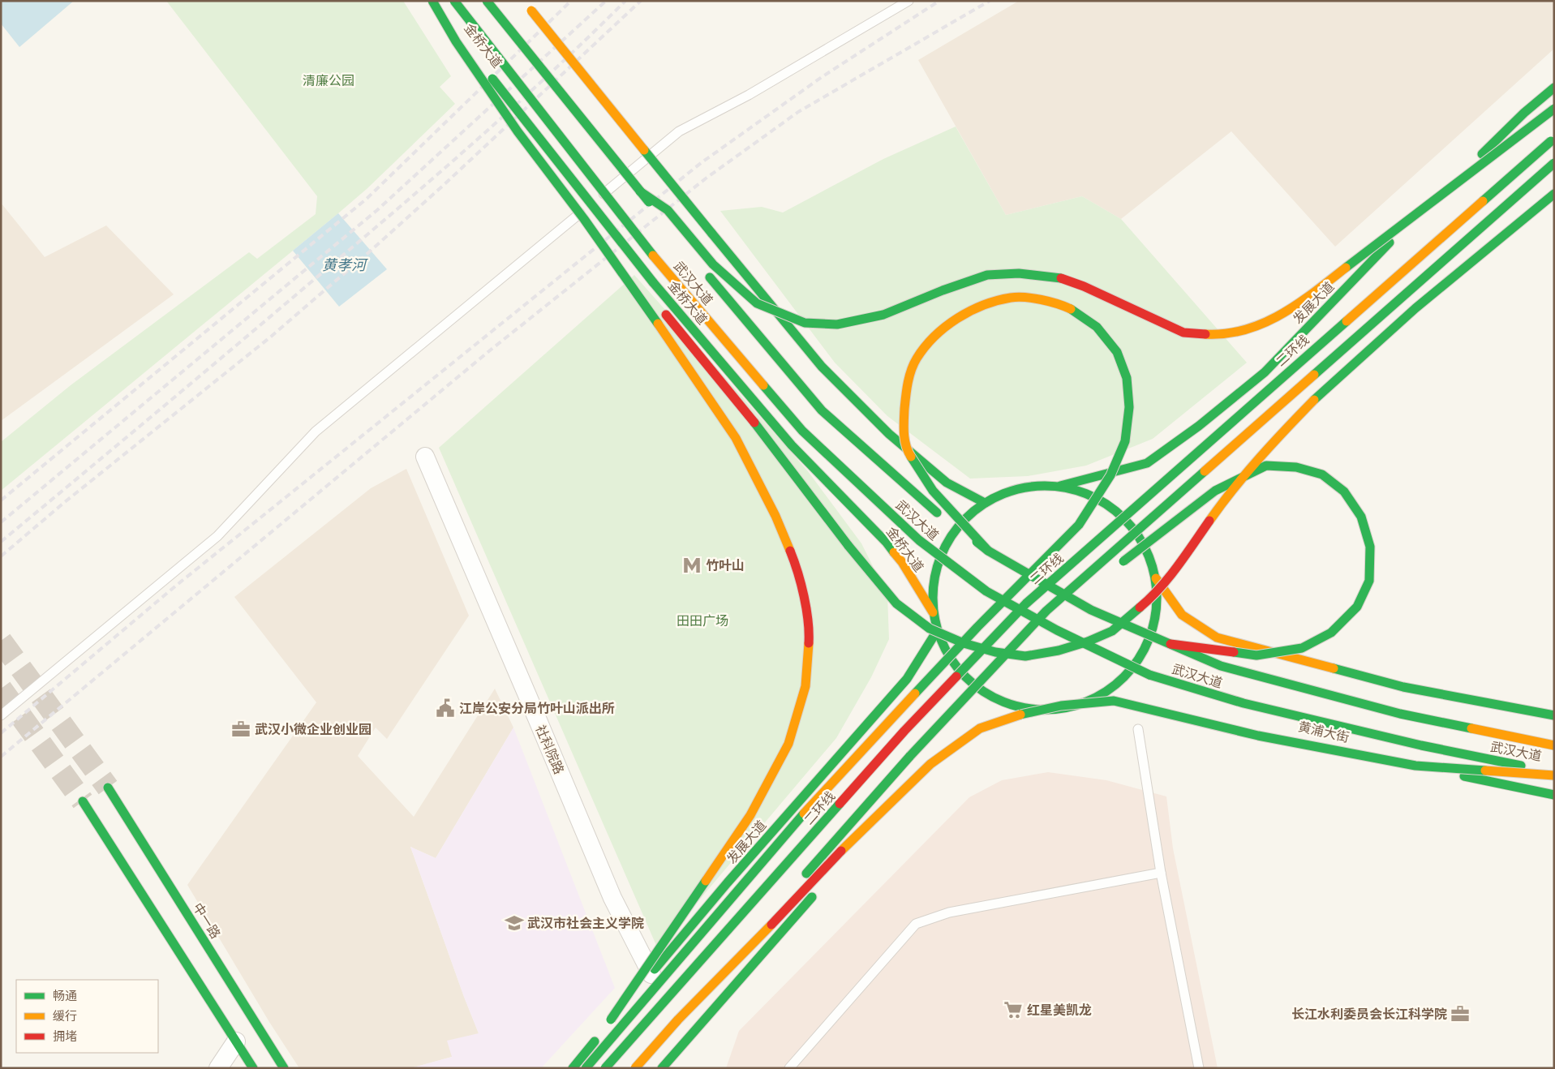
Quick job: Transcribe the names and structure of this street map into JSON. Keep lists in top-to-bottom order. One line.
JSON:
{"streets":{"main road":["金桥大道","武汉大道","发展大道","二环线","黄浦大街","中一路"],"street":["社科院路"]},"crossings":[["发展大道","社科院路"]],"water":["黄孝河"],"parks":["清廉公园","田田广场"],"places":{"metro station":["竹叶山"],"public building":["江岸公安分局竹叶山派出所"],"office":["武汉小微企业创业园","长江水利委员会长江科学院"],"school or university":["武汉市社会主义学院"],"supermarket":["红星美凯龙"]},"legend":["畅通","缓行","拥堵"]}
